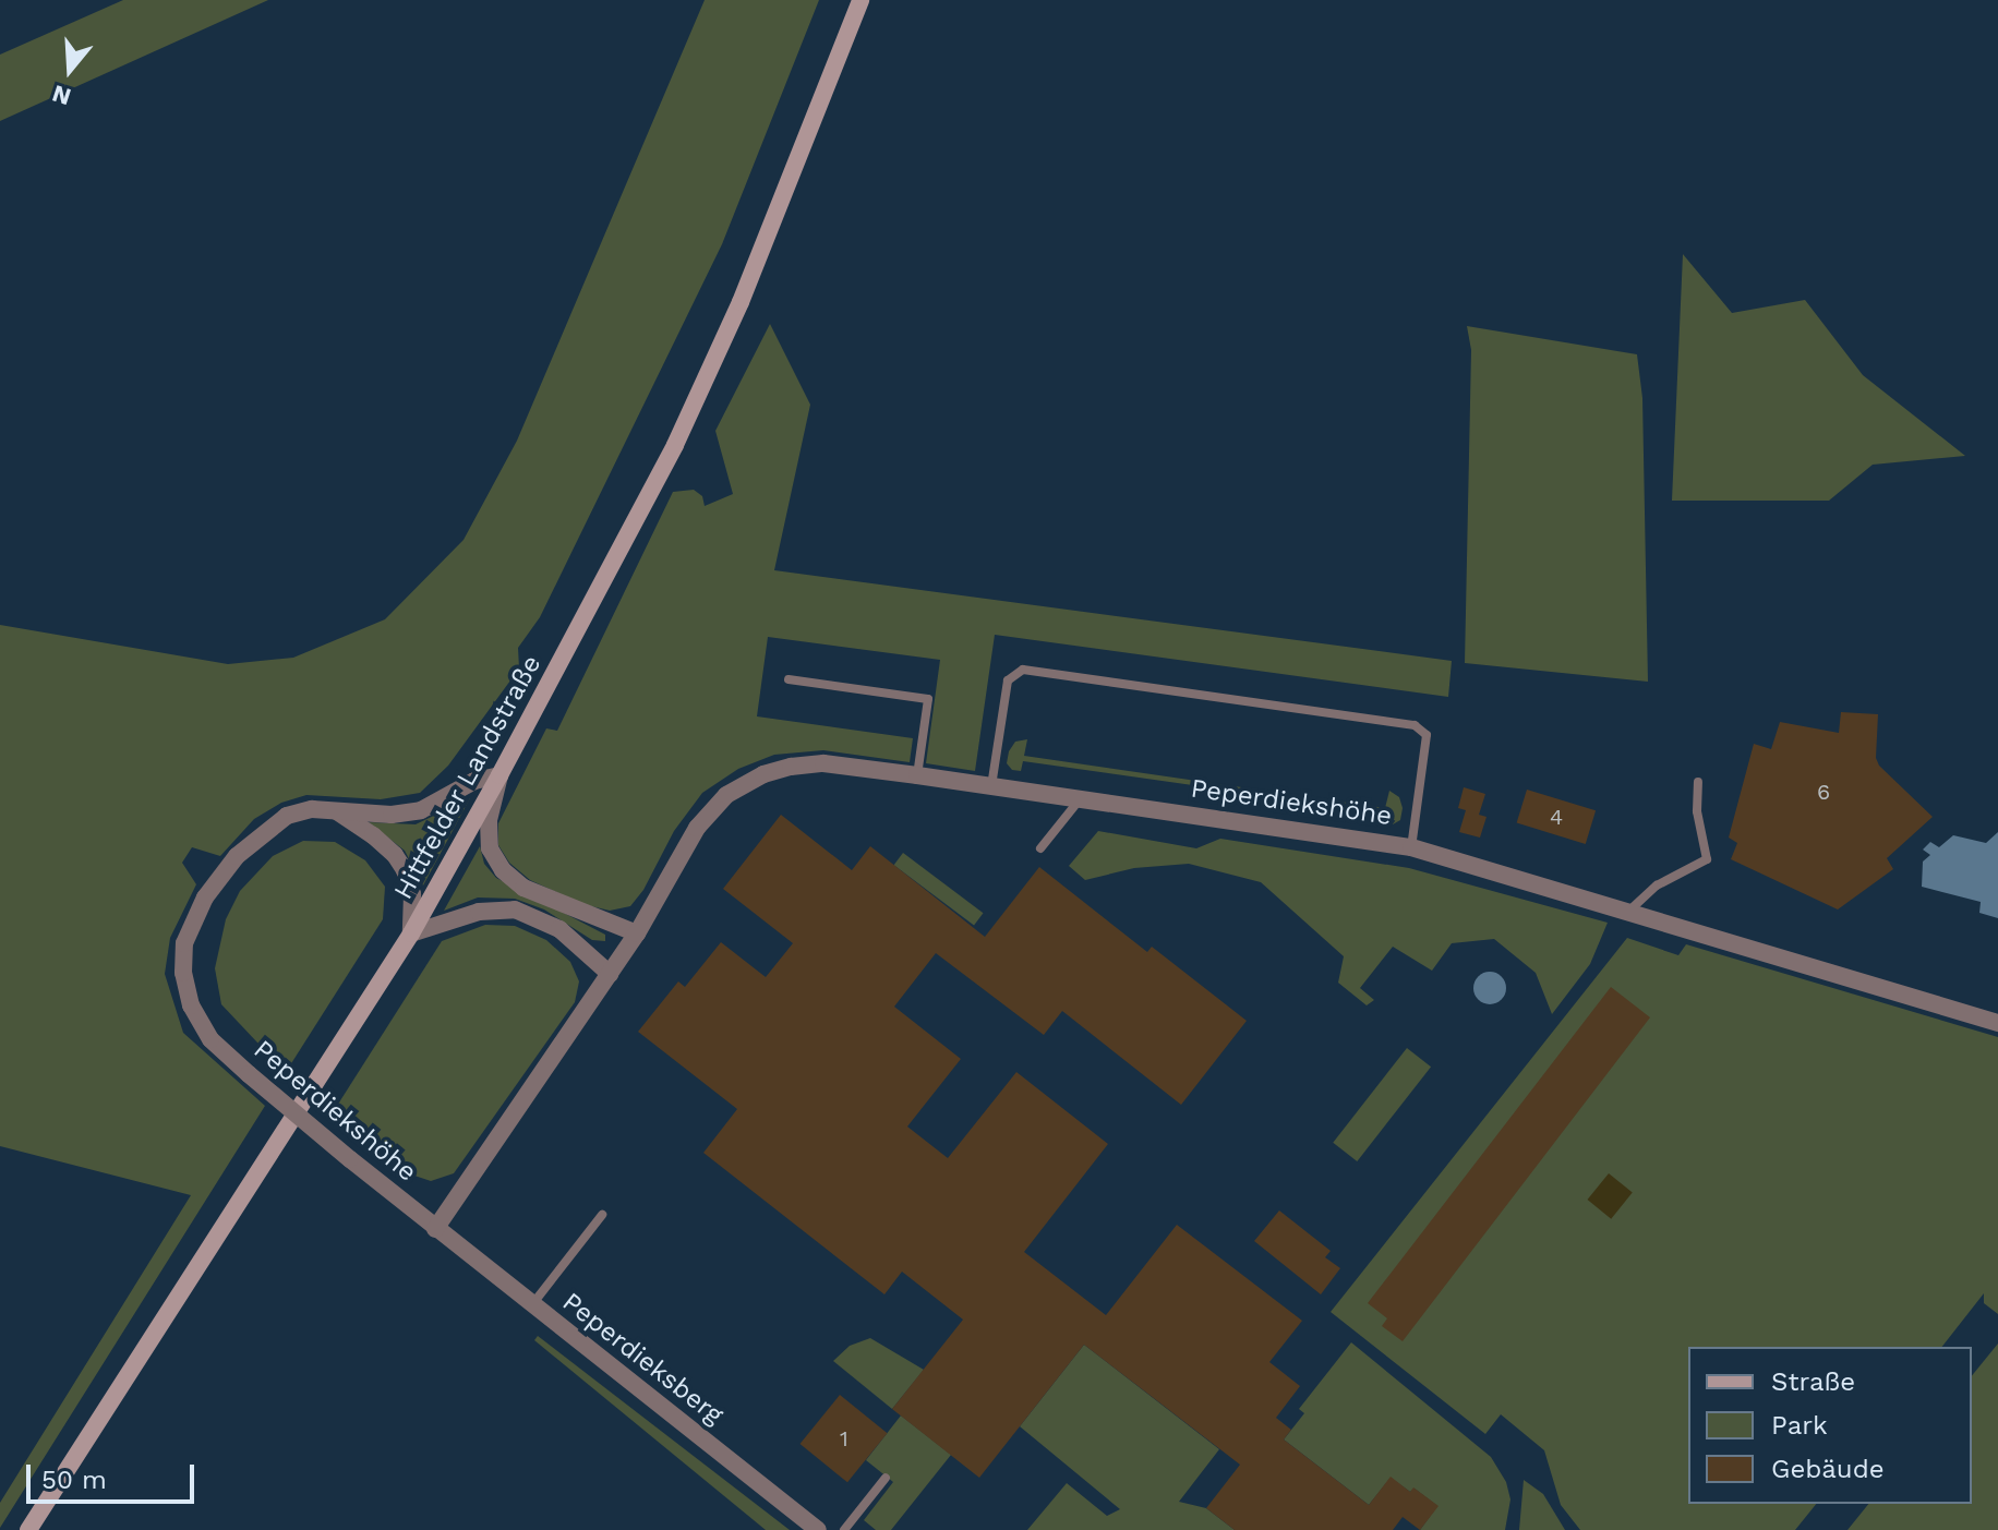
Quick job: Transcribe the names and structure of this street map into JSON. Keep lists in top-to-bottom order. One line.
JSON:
{"streets":{"main road":["Hittfelder Landstraße"],"street":["Peperdiekshöhe","Peperdieksberg"]},"crossings":[["Hittfelder Landstraße","Peperdiekshöhe"],["Peperdiekshöhe","Peperdieksberg"]],"house_numbers":["6","4","1"],"legend":["Straße","Park","Gebäude"],"scale_bar":"50 m","north":"bottom"}
